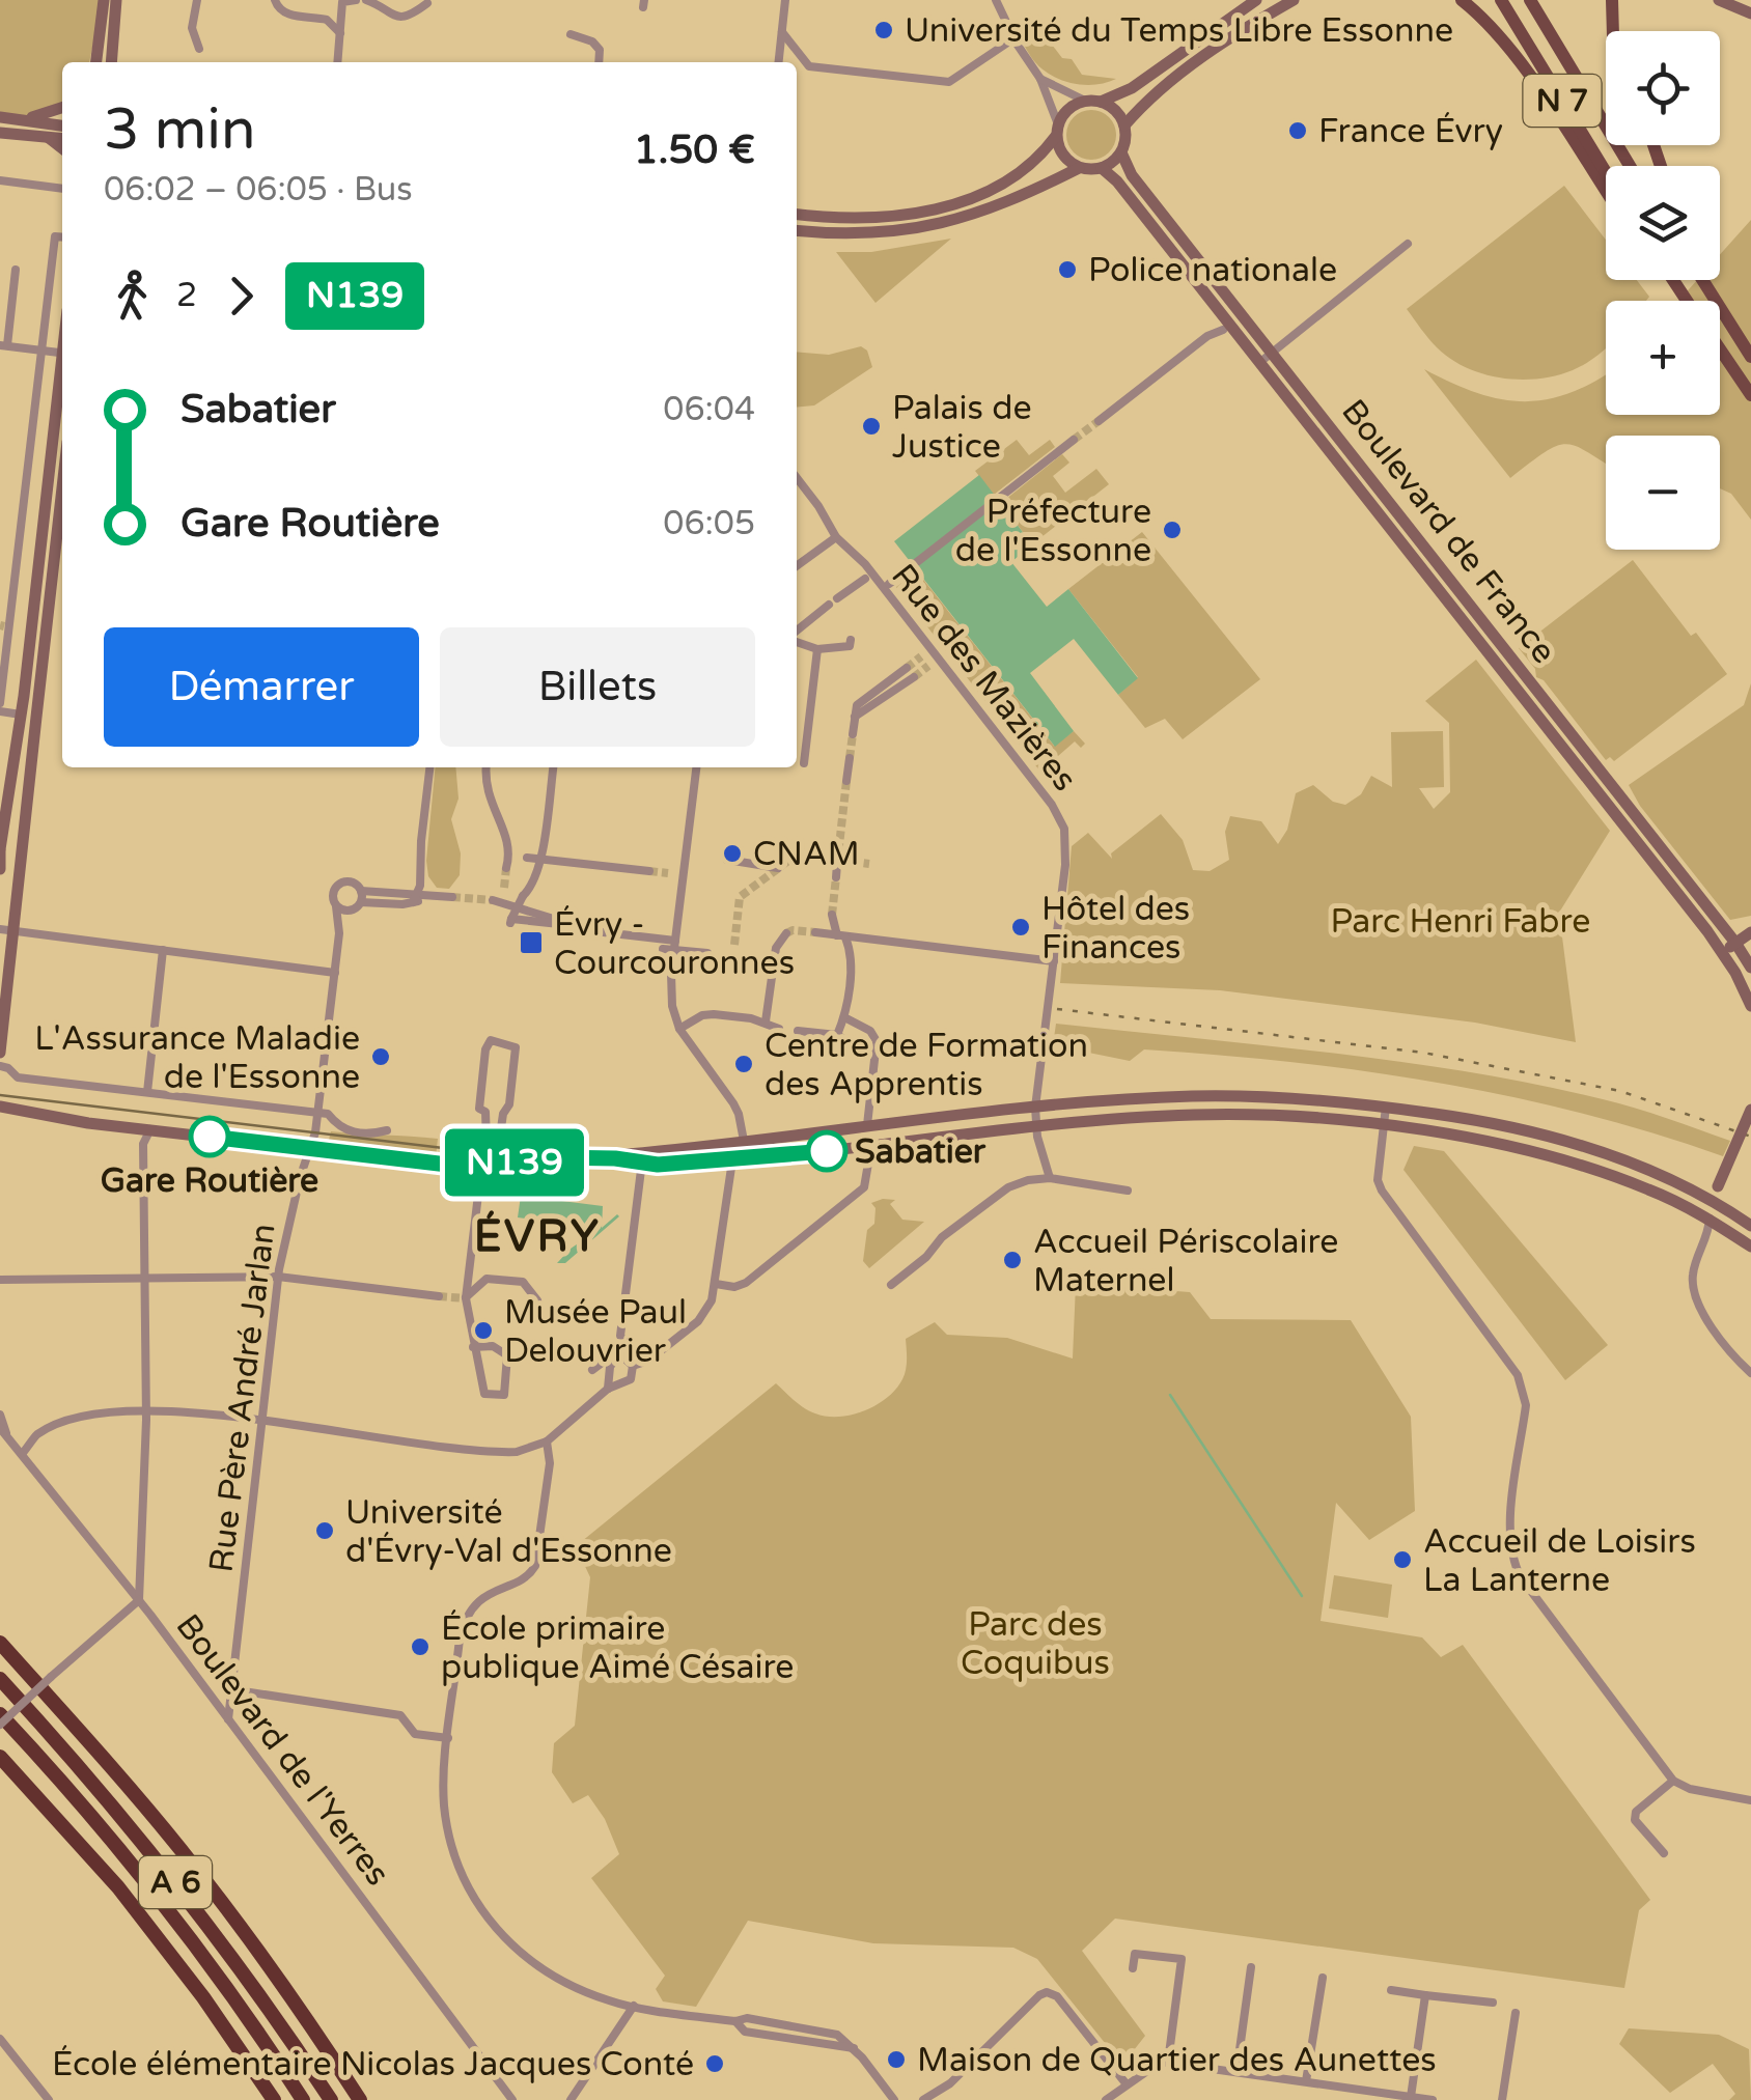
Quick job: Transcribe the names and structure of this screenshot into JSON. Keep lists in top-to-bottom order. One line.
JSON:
{"streets":{"highway":["A 6"],"main road":["N 7","Boulevard de France"],"street":["Rue des Mazières","Rue Père André Jarlan","Boulevard de l'Yerres"]},"crossings":[["Rue Père André Jarlan","Boulevard de l'Yerres"]],"districts":["ÉVRY"],"parks":["Parc Henri Fabre","Parc des Coquibus"],"places":{"other":["Université du Temps Libre Essonne","France Évry","Police nationale","Palais de Justice","Préfecture de l'Essonne","CNAM","Hôtel des Finances","L'Assurance Maladie de l'Essonne","Centre de Formation des Apprentis","Gare Routière","Sabatier","Accueil Périscolaire Maternel","Musée Paul Delouvrier","Université d'Évry-Val d'Essonne","Accueil de Loisirs La Lanterne","École primaire publique Aimé Césaire","Maison de Quartier des Aunettes","École élémentaire Nicolas Jacques Conté"],"transit":["Évry - Courcouronnes"]},"lines":["bus line N139"],"page":{"on_map":"N139","map_buttons":["+","−"],"heading":["3 min","06:02 – 06:05 · Bus","1.50 €"],"legs":["2","N139"],"list":[{"name":"Sabatier","value":"06:04"},{"name":"Gare Routière","value":"06:05"}],"buttons":["Démarrer","Billets"]}}
